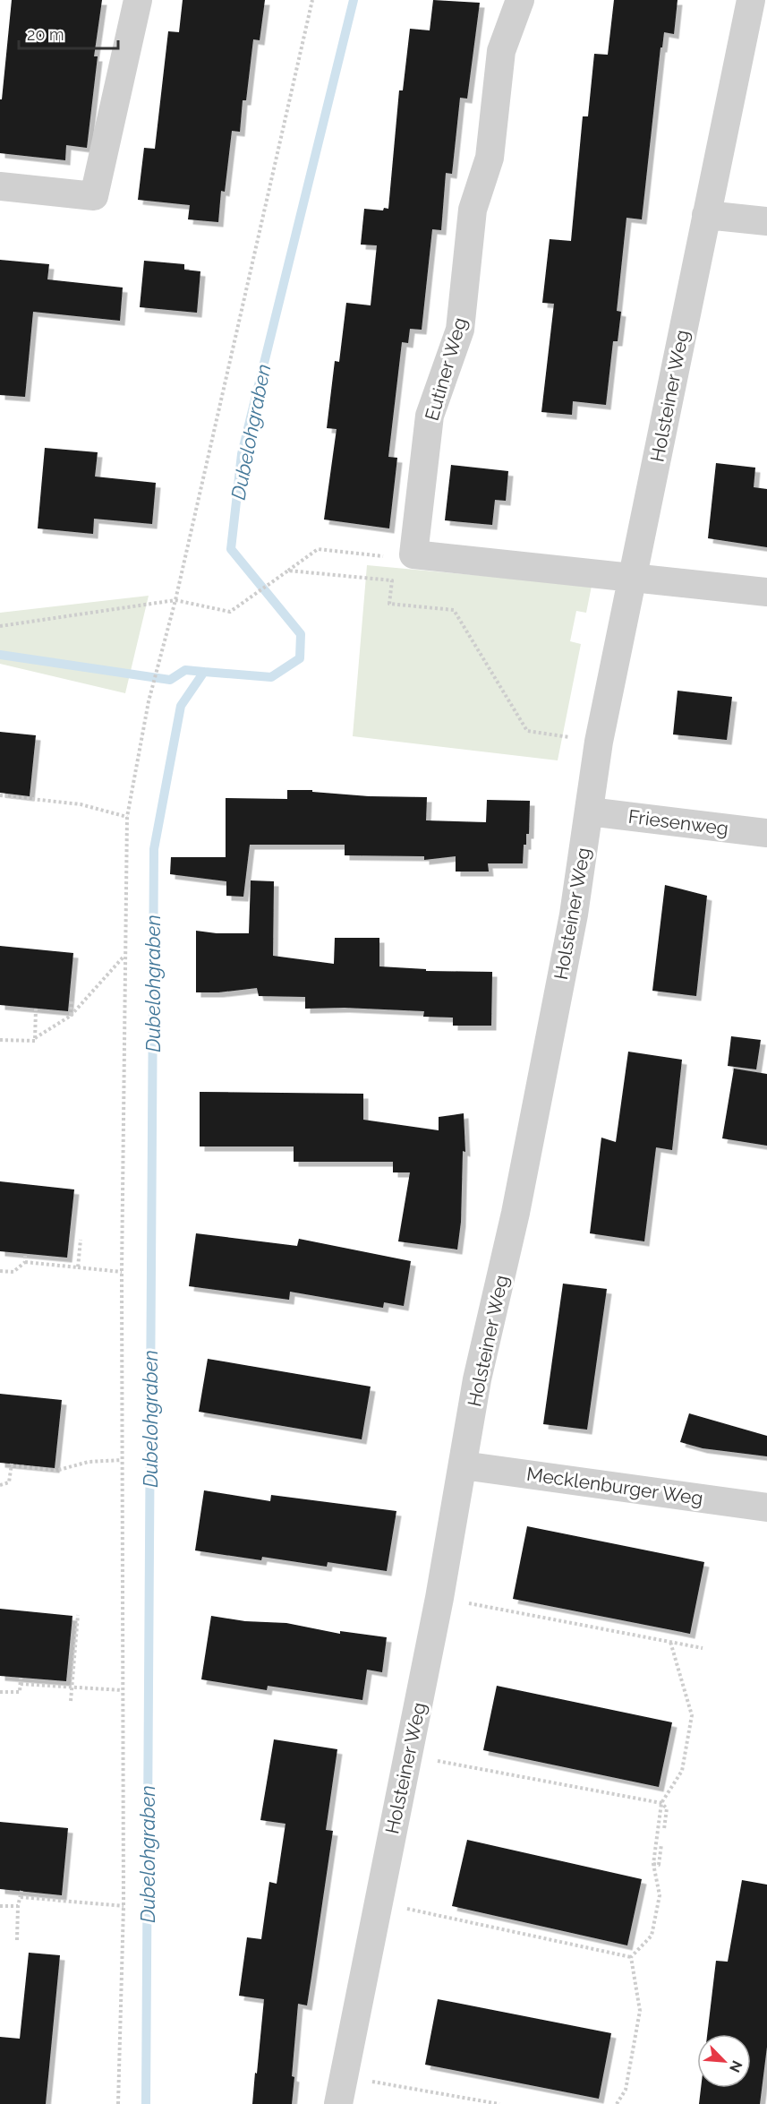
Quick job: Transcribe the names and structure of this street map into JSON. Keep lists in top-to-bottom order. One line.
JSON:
{"streets":{"street":["Eutiner Weg","Holsteiner Weg","Friesenweg","Mecklenburger Weg"]},"crossings":[["Holsteiner Weg","Friesenweg"],["Holsteiner Weg","Mecklenburger Weg"]],"water":["Dubelohgraben"],"scale_bar":"20 m","north":"bottom right"}
